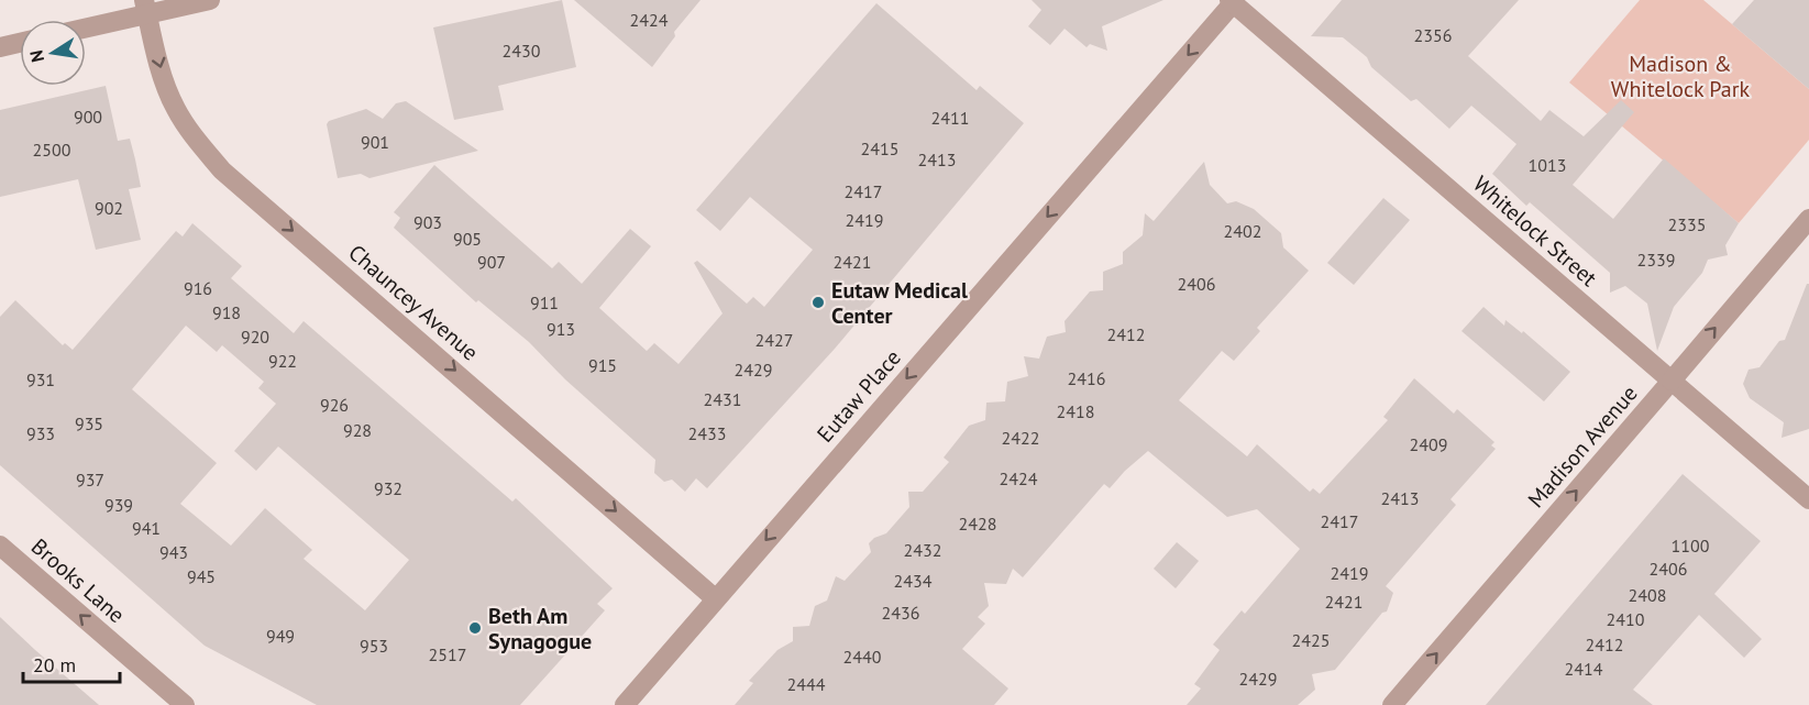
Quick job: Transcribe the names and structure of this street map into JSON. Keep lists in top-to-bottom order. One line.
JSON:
{"streets":{"street":["Whitelock Street","Chauncey Avenue","Eutaw Place","Madison Avenue","Brooks Lane"]},"crossings":[["Whitelock Street","Eutaw Place"],["Whitelock Street","Madison Avenue"],["Chauncey Avenue","Eutaw Place"]],"one_way":["Chauncey Avenue","Eutaw Place","Madison Avenue","Brooks Lane"],"parks":["Madison & Whitelock Park"],"places":["Eutaw Medical Center","Beth Am Synagogue"],"house_numbers":["2424","2356","2430","900","2411","901","2415","2500","2413","1013","2417","902","2419","903","2335","2402","905","2339","907","2421","2406","916","911","918","913","2412","920","2427","922","915","2429","2416","931","2431","926","2418","935","928","933","2433","2422","2409","2424","937","932","2413","939","2417","2428","941","1100","2432","943","2406","2419","945","2434","2408","2421","2436","2410","949","2425","2412","953","2517","2440","2414","2429","2444"],"scale_bar":"20 m","north":"left"}
